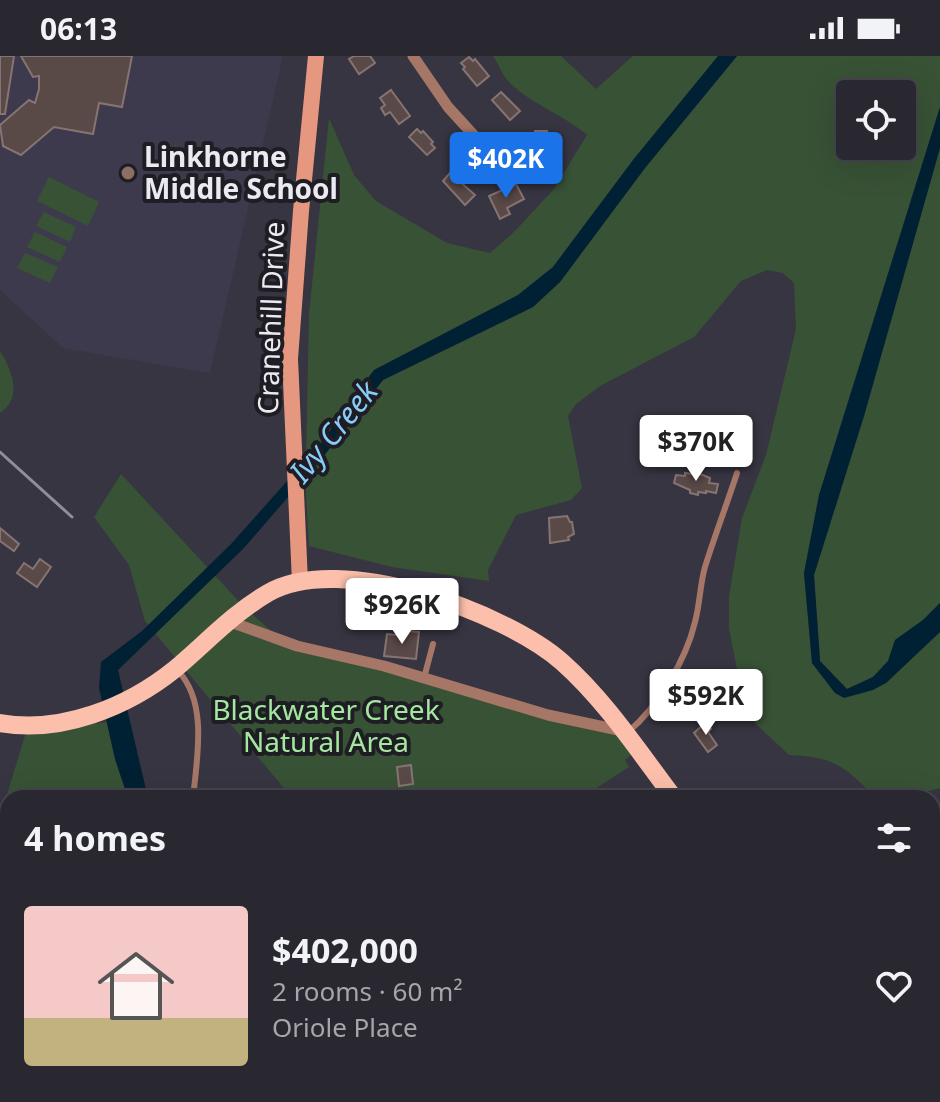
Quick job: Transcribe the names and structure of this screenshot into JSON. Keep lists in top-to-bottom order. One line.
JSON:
{"streets":{"main road":["Cranehill Drive"]},"water":["Ivy Creek"],"parks":["Blackwater Creek Natural Area"],"places":["Linkhorne Middle School"],"page":{"status":"06:13","price":["$402K","$370K","$926K","$592K"],"heading":"4 homes","list":[{"name":"$402,000","note":"2 rooms · 60 m² · Oriole Place"}]}}
